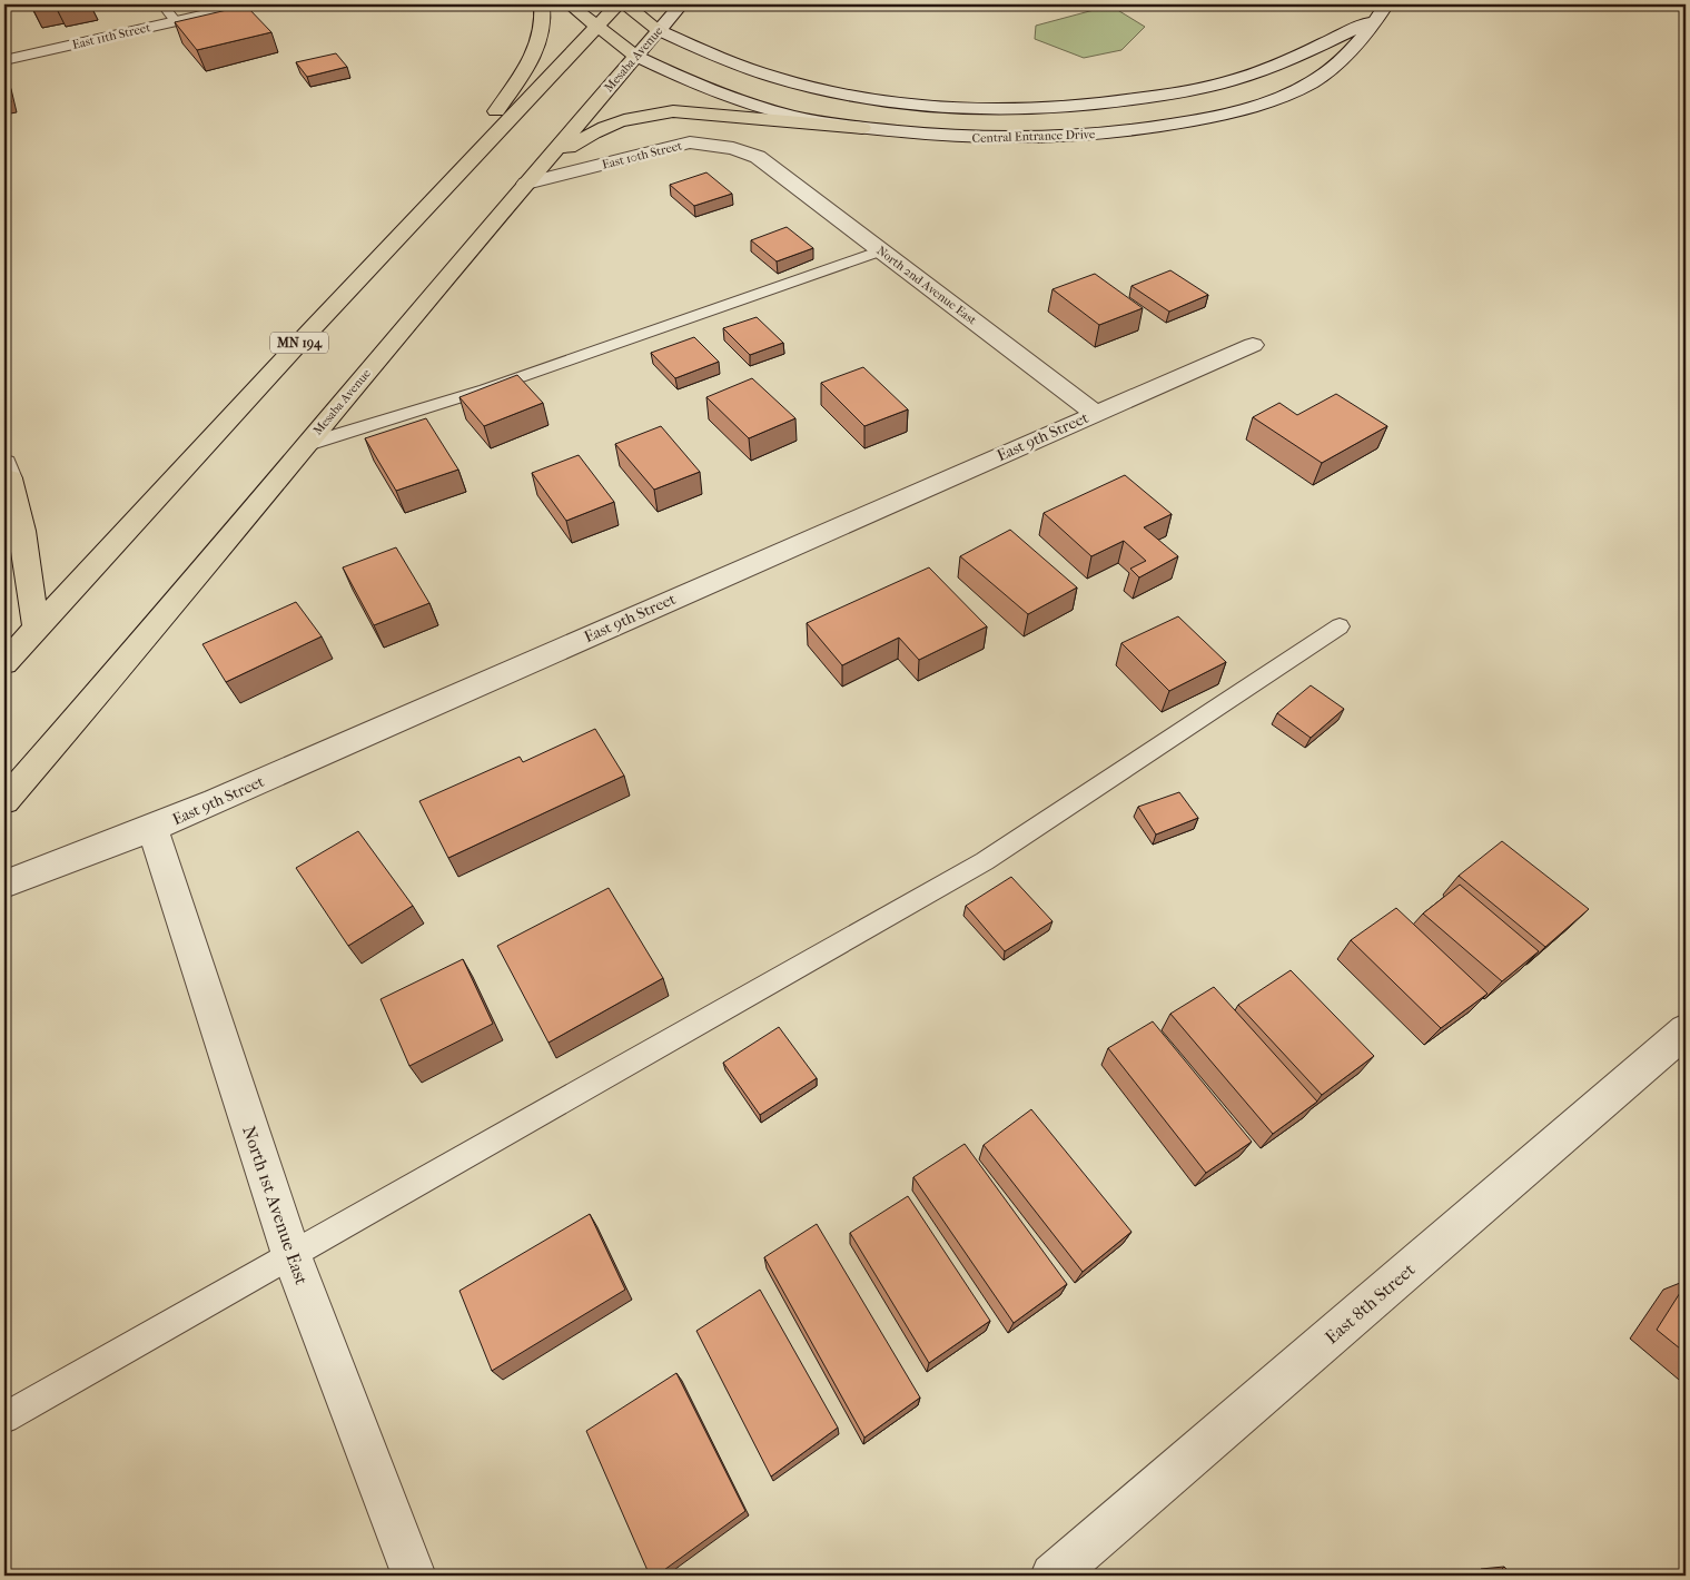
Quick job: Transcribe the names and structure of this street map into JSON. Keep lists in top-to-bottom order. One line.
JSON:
{"streets":{"highway":["Mesaba Avenue","MN 194"],"street":["East 11th Street","Central Entrance Drive","East 10th Street","North 2nd Avenue East","East 9th Street","North 1st Avenue East","East 8th Street"]},"crossings":[["Mesaba Avenue","Central Entrance Drive"],["Mesaba Avenue","East 10th Street"],["East 10th Street","North 2nd Avenue East"],["North 2nd Avenue East","East 9th Street"],["East 9th Street","North 1st Avenue East"]]}
